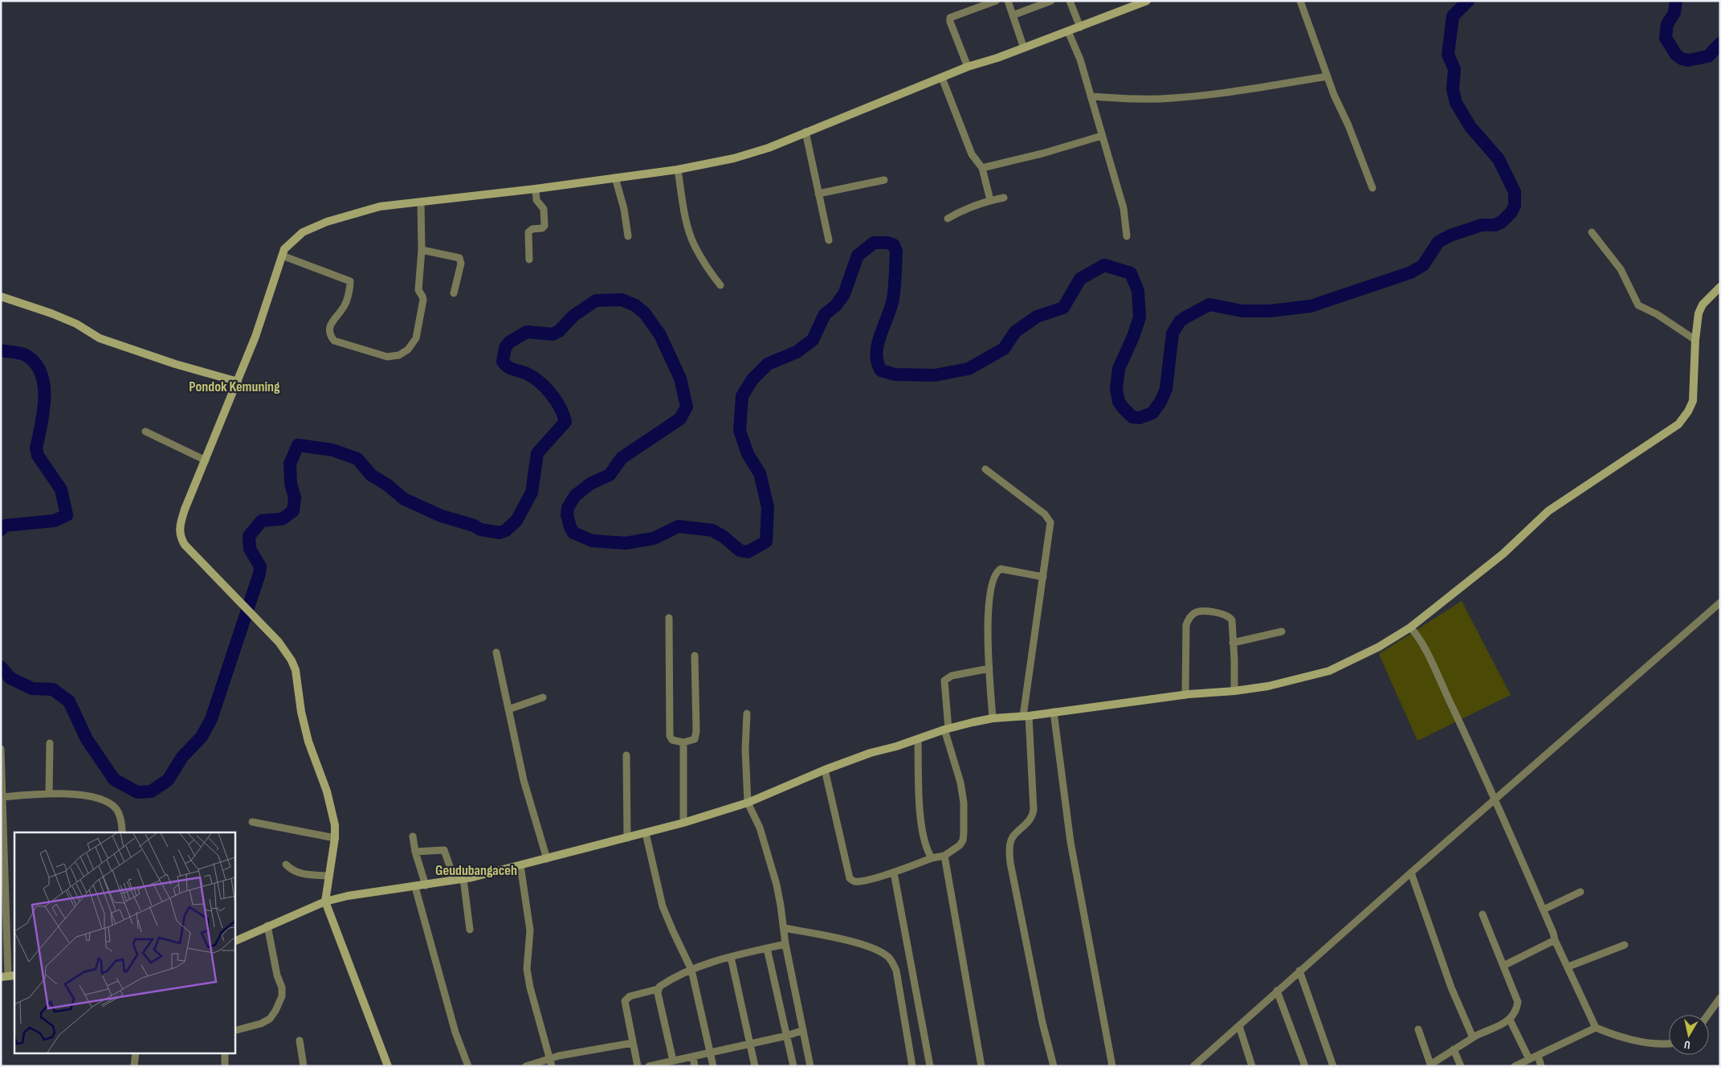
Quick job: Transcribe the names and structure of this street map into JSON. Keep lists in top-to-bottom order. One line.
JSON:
{"districts":["Pondok Kemuning","Geudubangaceh"],"north":"bottom"}
